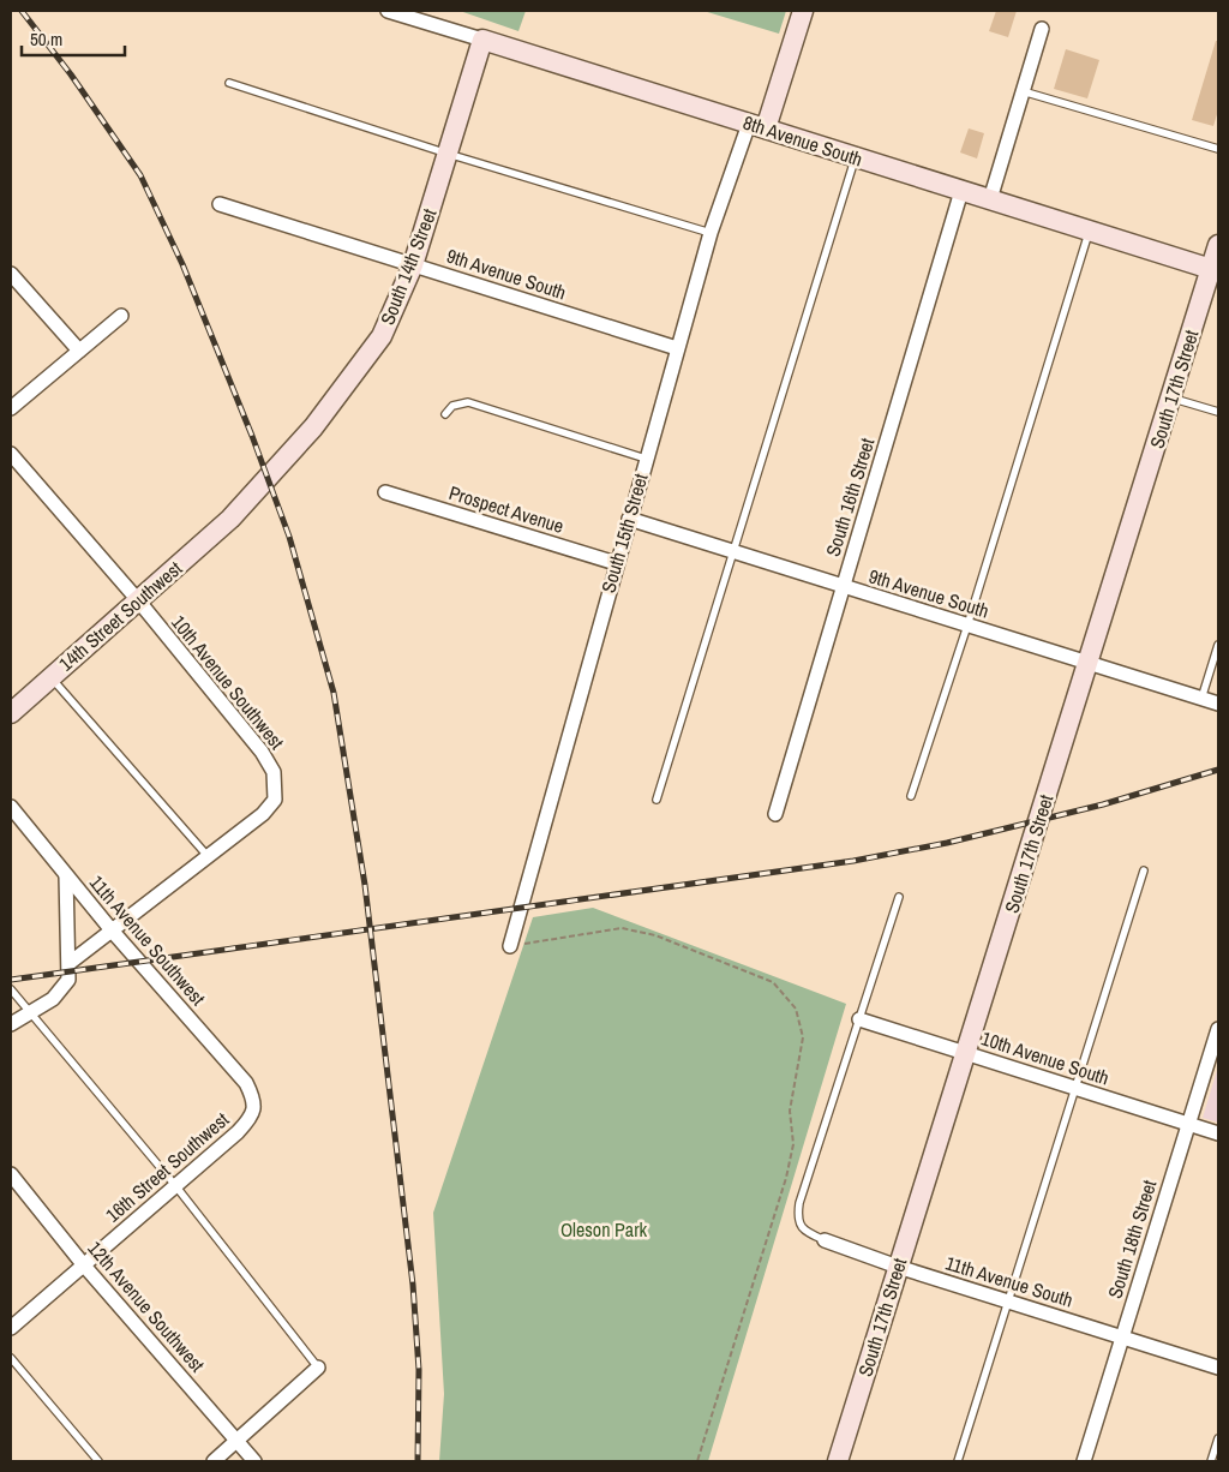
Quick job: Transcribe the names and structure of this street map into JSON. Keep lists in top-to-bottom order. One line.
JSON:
{"streets":{"street":["8th Avenue South","South 14th Street","9th Avenue South","South 17th Street","South 16th Street","Prospect Avenue","South 15th Street","14th Street Southwest","10th Avenue Southwest","11th Avenue Southwest","10th Avenue South","16th Street Southwest","South 18th Street","11th Avenue South","12th Avenue Southwest"]},"crossings":[["8th Avenue South","South 14th Street"],["8th Avenue South","South 17th Street"],["8th Avenue South","South 16th Street"],["8th Avenue South","South 15th Street"],["South 14th Street","9th Avenue South"],["South 14th Street","14th Street Southwest"],["9th Avenue South","South 17th Street"],["9th Avenue South","South 16th Street"],["9th Avenue South","South 15th Street"],["South 17th Street","10th Avenue South"],["South 17th Street","11th Avenue South"],["Prospect Avenue","South 15th Street"],["14th Street Southwest","10th Avenue Southwest"],["11th Avenue Southwest","16th Street Southwest"],["10th Avenue South","South 18th Street"],["16th Street Southwest","12th Avenue Southwest"],["South 18th Street","11th Avenue South"]],"parks":["Oleson Park"],"scale_bar":"50 m"}
